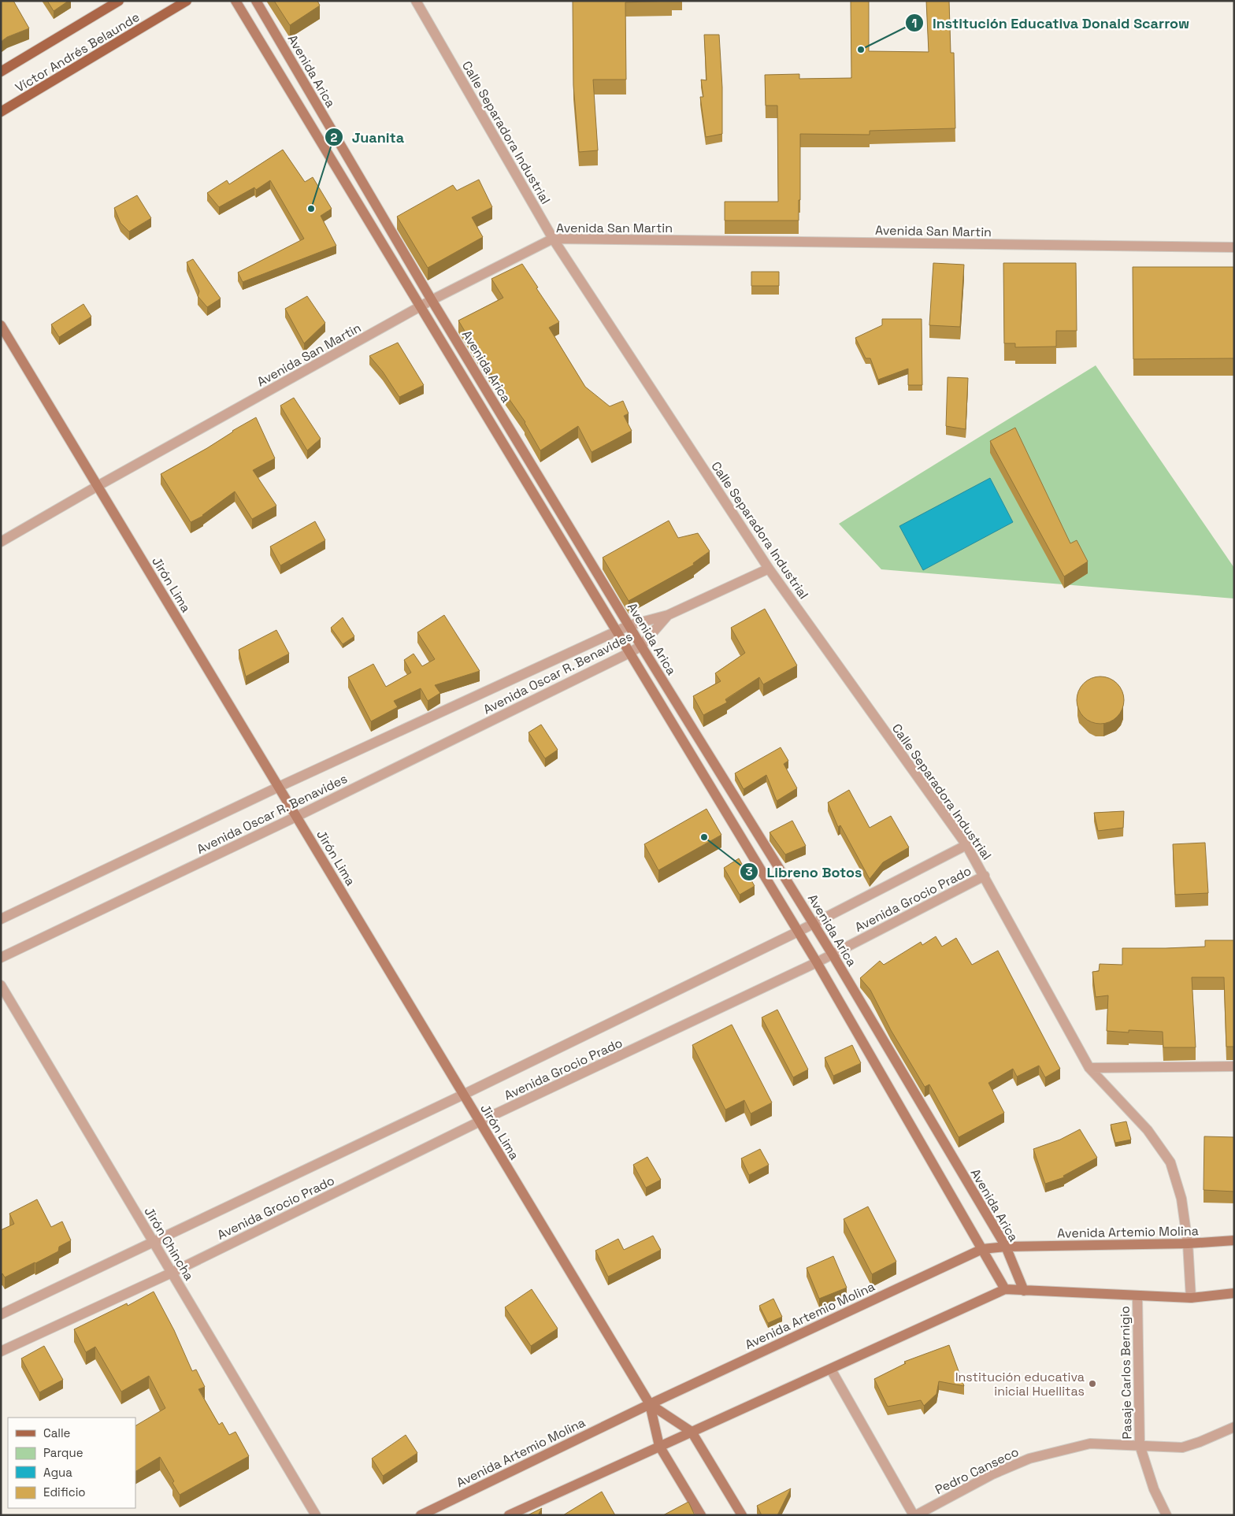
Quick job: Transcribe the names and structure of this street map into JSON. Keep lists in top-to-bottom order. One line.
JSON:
{"streets":{"main road":["Víctor Andrés Belaunde"],"street":["Avenida Arica","Calle Separadora Industrial","Avenida San Martin","Jirón Lima","Avenida Oscar R. Benavides","Avenida Grocio Prado","Avenida Artemio Molina","Jirón Chincha","Pasaje Carlos Bernigio","Pedro Canseco"]},"crossings":[["Avenida Arica","Avenida San Martin"],["Avenida Arica","Avenida Oscar R. Benavides"],["Avenida Arica","Avenida Grocio Prado"],["Avenida Arica","Avenida Artemio Molina"],["Calle Separadora Industrial","Avenida San Martin"],["Calle Separadora Industrial","Avenida Grocio Prado"],["Calle Separadora Industrial","Avenida Artemio Molina"],["Avenida San Martin","Jirón Lima"],["Jirón Lima","Avenida Oscar R. Benavides"],["Jirón Lima","Avenida Grocio Prado"],["Jirón Lima","Avenida Artemio Molina"],["Avenida Grocio Prado","Jirón Chincha"],["Pasaje Carlos Bernigio","Pedro Canseco"]],"places":["Institución Educativa Donald Scarrow","Juanita","Libreno Botos","Institución educativa inicial Huellitas"],"legend":["Calle","Parque","Agua","Edificio"]}
